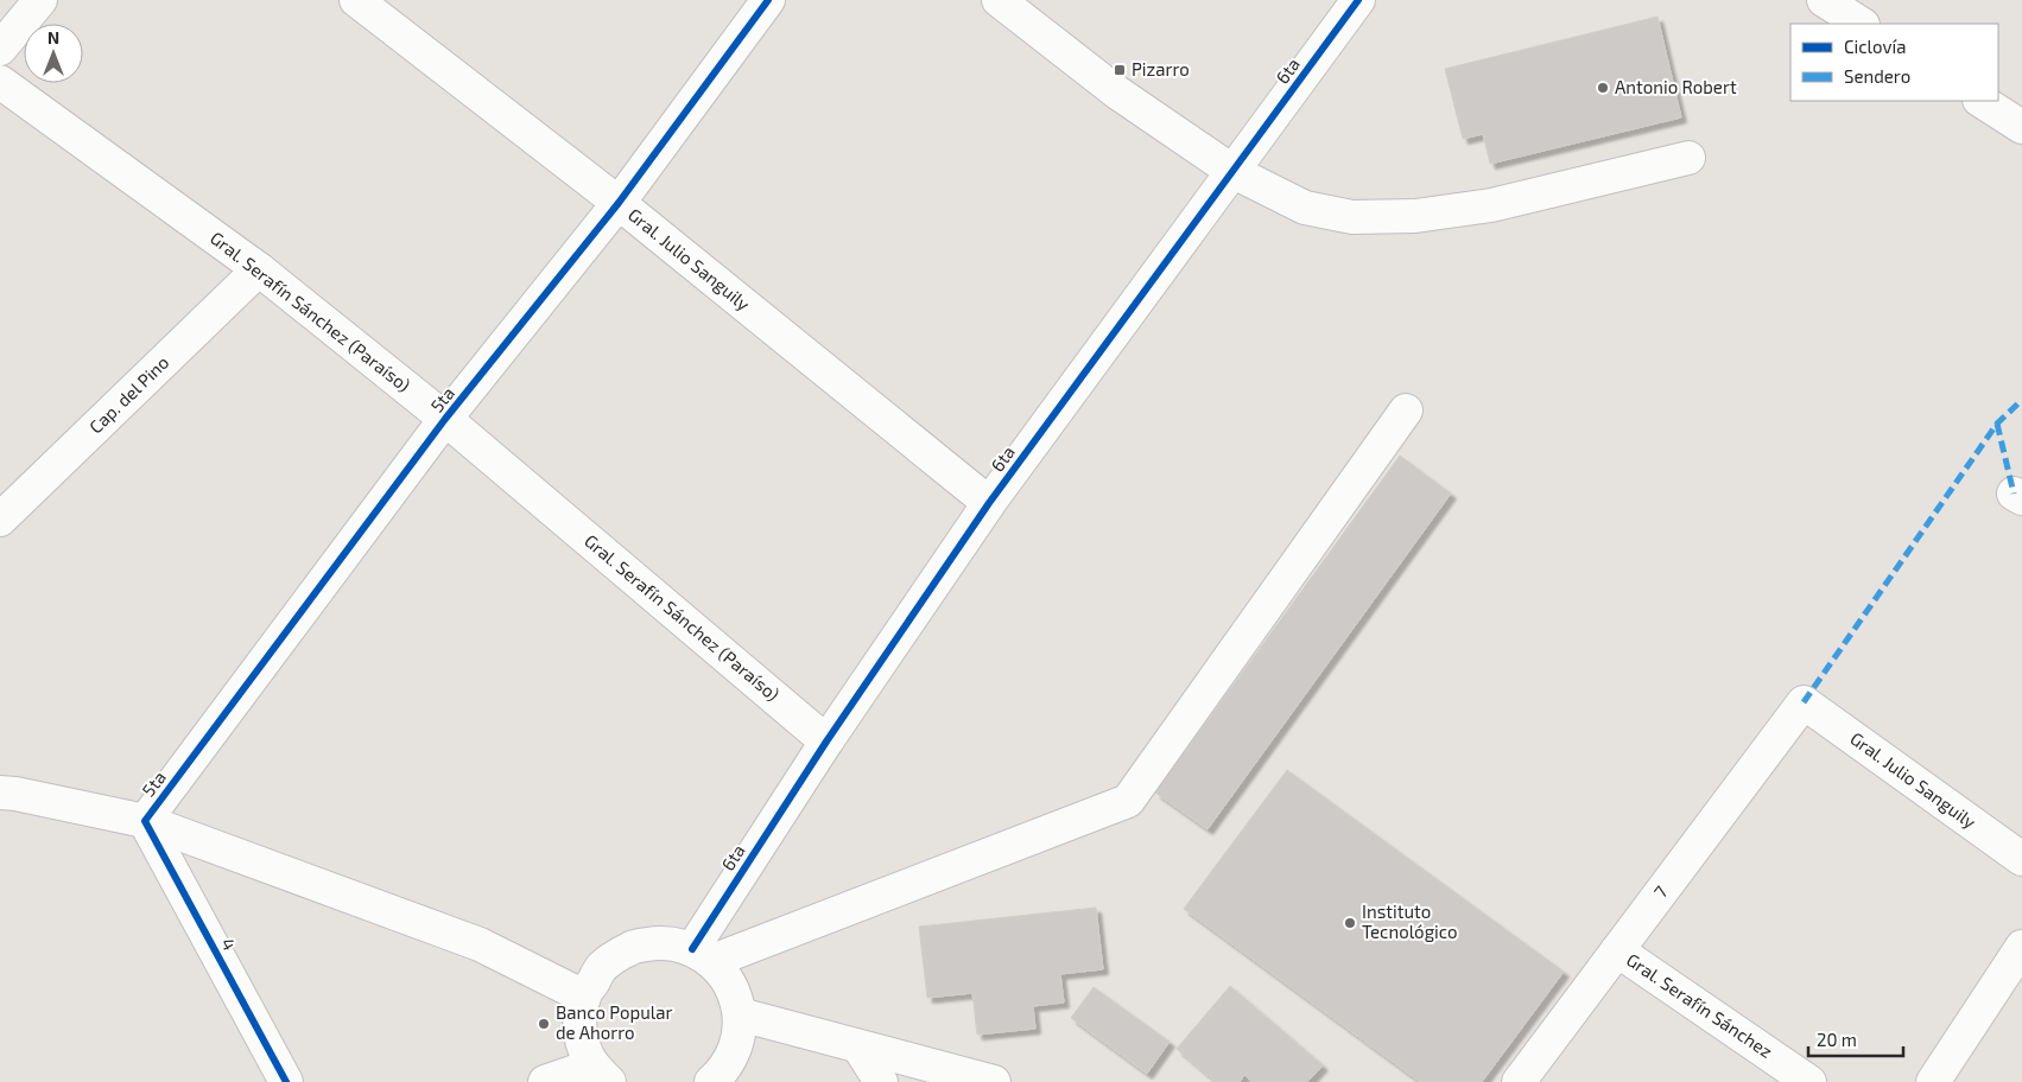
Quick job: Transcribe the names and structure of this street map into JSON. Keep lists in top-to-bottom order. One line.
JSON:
{"streets":{"street":["6ta","Gral. Julio Sanguily","Gral. Serafín Sánchez (Paraíso)","Cap. del Pino","5ta","7","4","Gral. Serafín Sánchez"]},"crossings":[["6ta","Gral. Julio Sanguily"],["6ta","Gral. Serafín Sánchez (Paraíso)"],["Gral. Julio Sanguily","5ta"],["Gral. Julio Sanguily","7"],["Gral. Serafín Sánchez (Paraíso)","Cap. del Pino"],["Gral. Serafín Sánchez (Paraíso)","5ta"],["5ta","4"],["7","Gral. Serafín Sánchez"]],"places":{"transit":["Pizarro"],"other":["Antonio Robert","Instituto Tecnológico","Banco Popular de Ahorro"]},"legend":["Ciclovía","Sendero"],"scale_bar":"20 m","north":"top"}
